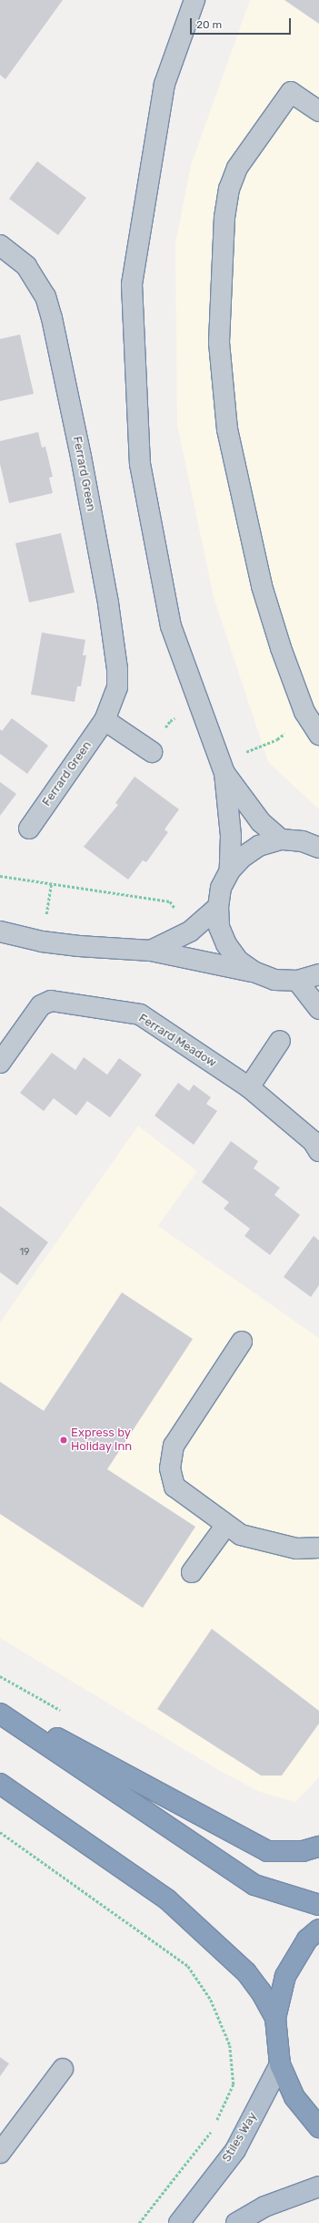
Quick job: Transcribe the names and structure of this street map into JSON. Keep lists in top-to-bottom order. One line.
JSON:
{"streets":{"main road":["Stiles Way"],"street":["Ferrard Green","Ferrard Meadow"]},"places":["Express by Holiday Inn"],"house_numbers":["19"],"scale_bar":"20 m"}
